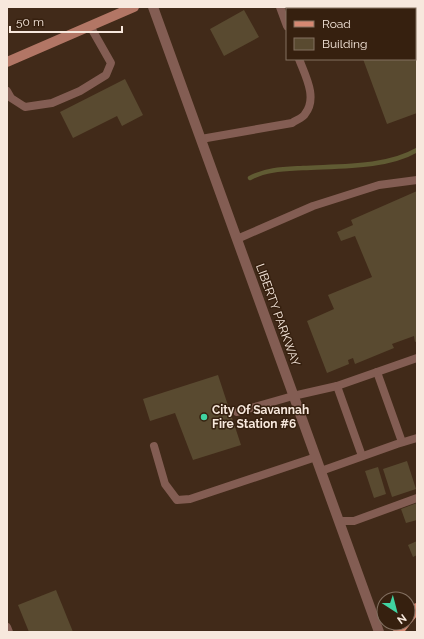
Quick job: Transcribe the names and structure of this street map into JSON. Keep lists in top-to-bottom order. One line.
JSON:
{"streets":{"street":["LIBERTY PARKWAY"]},"places":["City Of Savannah Fire Station #6"],"legend":["Road","Building"],"scale_bar":"50 m","north":"bottom right"}
